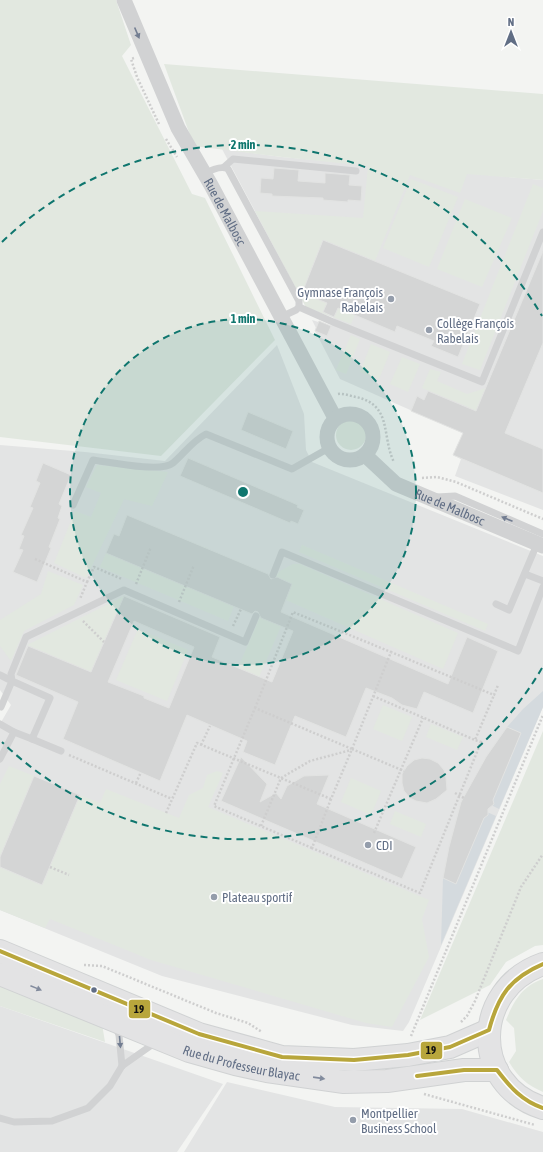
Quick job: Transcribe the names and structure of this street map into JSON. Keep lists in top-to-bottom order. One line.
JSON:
{"streets":{"main road":["Rue du Professeur Blayac"],"street":["Rue de Malbosc"]},"places":["Gymnase François Rabelais","Collège François Rabelais","CDI","Plateau sportif","Montpellier Business School"],"lines":["transit line 19"],"north":"top","rings":["2 min","1 min"]}
